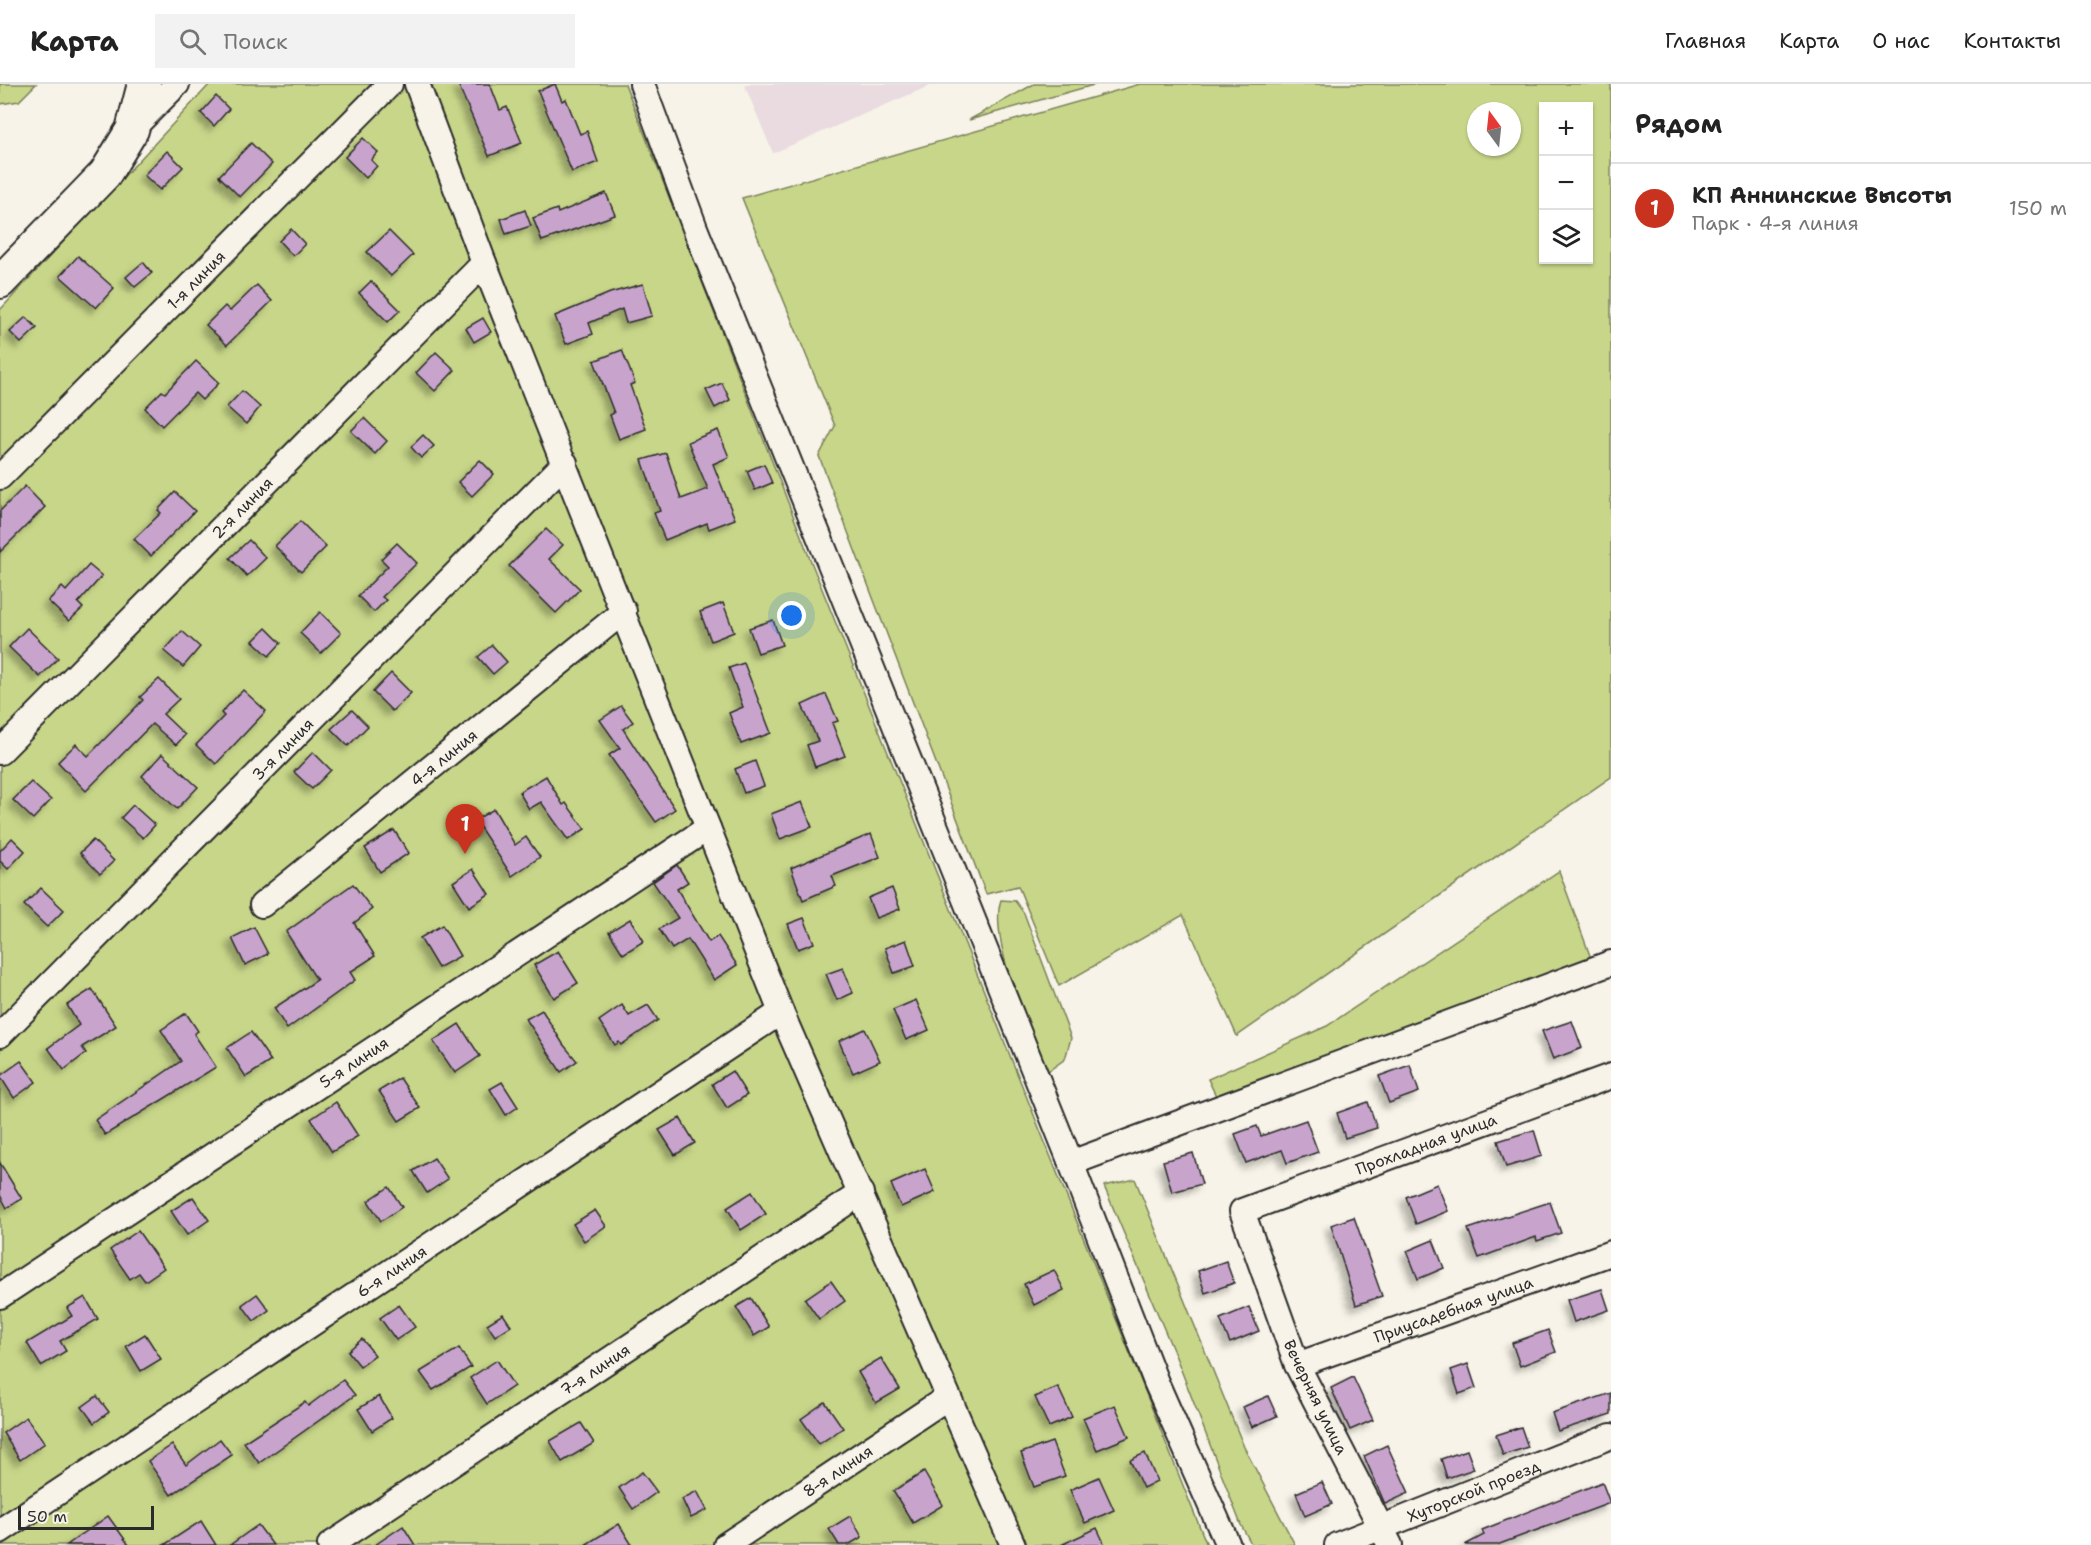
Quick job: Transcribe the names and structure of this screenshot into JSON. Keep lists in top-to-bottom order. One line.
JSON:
{"streets":{"street":["1-я линия","2-я линия","3-я линия","4-я линия","5-я линия","Прохладная улица","6-я линия","Приусадебная улица","7-я линия","Вечерняя улица","8-я линия","Хуторской проезд"]},"crossings":[["Прохладная улица","Вечерняя улица"],["Приусадебная улица","Вечерняя улица"],["Вечерняя улица","Хуторской проезд"]],"scale_bar":"50 m","north":"top","page":{"header":"Карта","search":"Поиск","nav":["Главная","Карта","О нас","Контакты"],"heading":"Рядом","map_buttons":["+","−"],"list":[{"mark":"1","name":"КП Аннинские Высоты","note":"Парк · 4-я линия","value":"150 m"}],"pins":"1","scale":"50 m"}}
